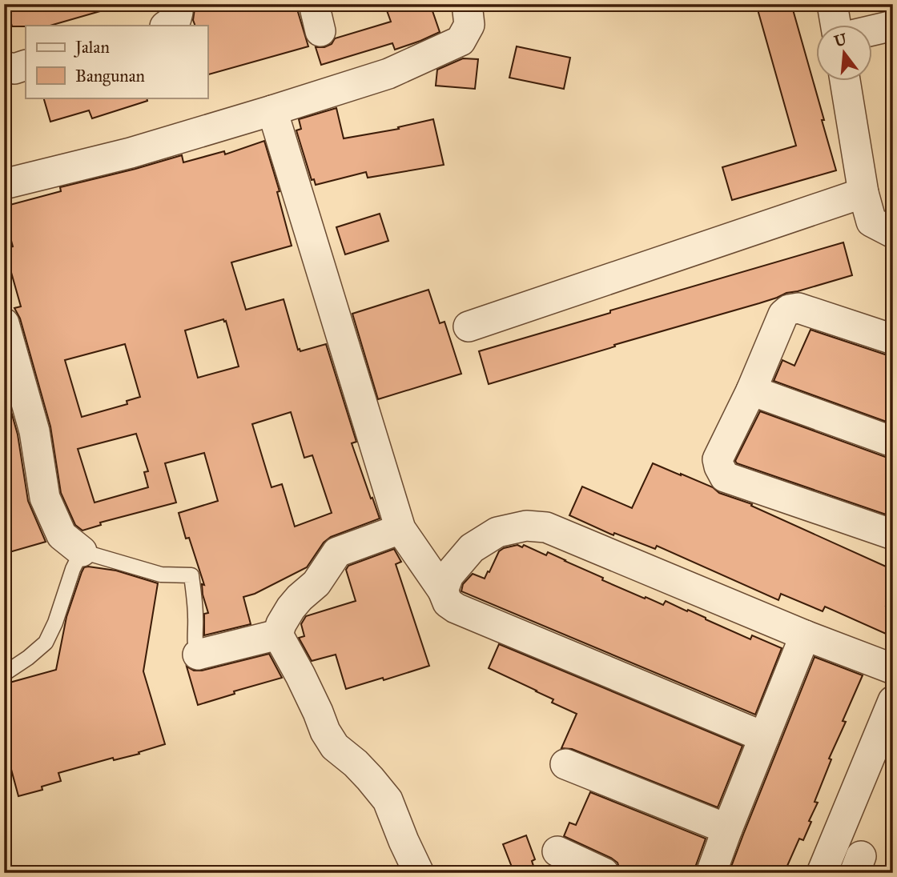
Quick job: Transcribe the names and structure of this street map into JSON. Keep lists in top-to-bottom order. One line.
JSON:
{"legend":["Jalan","Bangunan"],"north":"top"}
